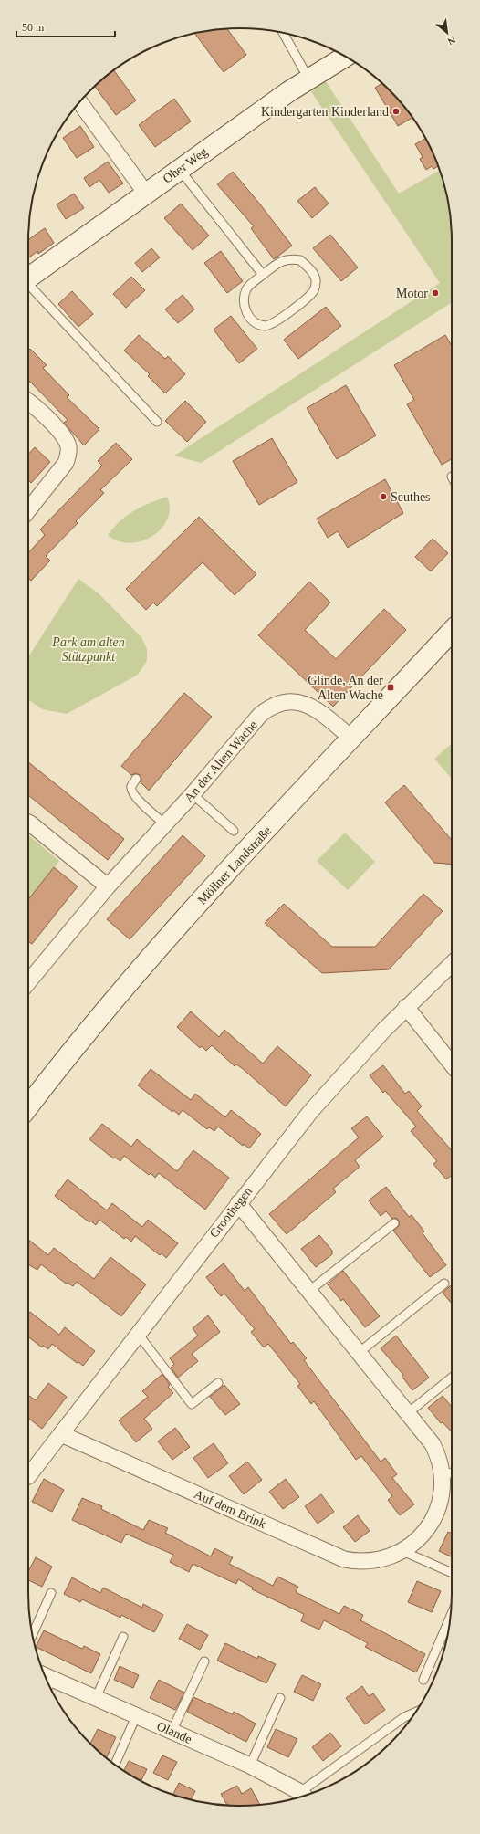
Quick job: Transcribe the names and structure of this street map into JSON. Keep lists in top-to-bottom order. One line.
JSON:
{"streets":{"main road":["Oher Weg","Möllner Landstraße"],"street":["An der Alten Wache","Groothegen","Auf dem Brink","Olande"]},"crossings":[["An der Alten Wache","Möllner Landstraße"],["Groothegen","Auf dem Brink"]],"parks":["Park am alten Stützpunkt"],"places":{"other":["Kindergarten Kinderland","Motor","Seuthes"],"transit":["Glinde, An der Alten Wache"]},"scale_bar":"50 m","north":"bottom right"}
